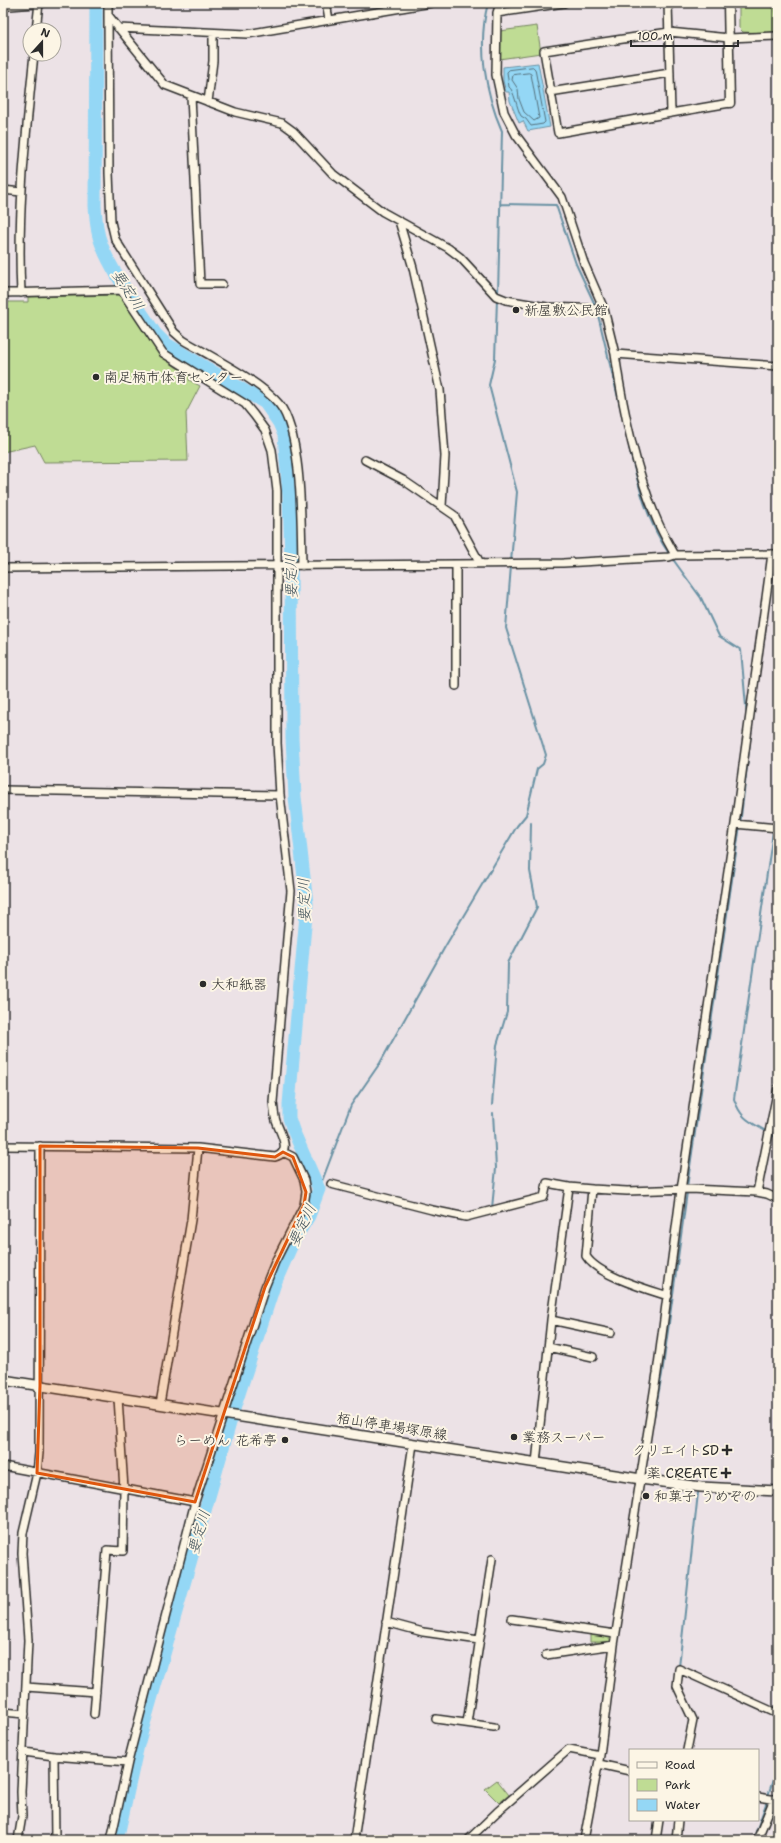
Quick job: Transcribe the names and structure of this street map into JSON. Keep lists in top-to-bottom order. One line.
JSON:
{"streets":{"main road":["栢山停車場塚原線"]},"water":["要定川"],"places":{"other":["新屋敷公民館","南足柄市体育センター","大和紙器","業務スーパー","らーめん 花希亭","和菓子 うめぞの"],"health":["クリエイトSD","薬 CREATE"]},"legend":["Road","Park","Water"],"scale_bar":"100 m","north":"top"}
